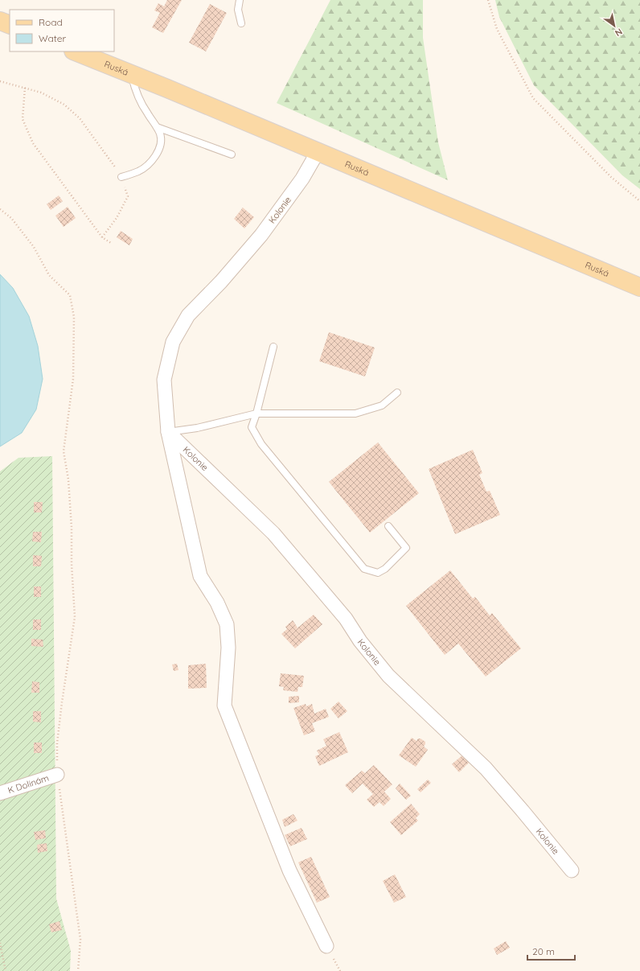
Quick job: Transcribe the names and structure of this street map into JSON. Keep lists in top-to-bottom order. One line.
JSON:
{"streets":{"main road":["Ruská"],"street":["Kolonie","K Dolinám"]},"crossings":[["Ruská","Kolonie"]],"legend":["Road","Water"],"scale_bar":"20 m","north":"bottom right"}
